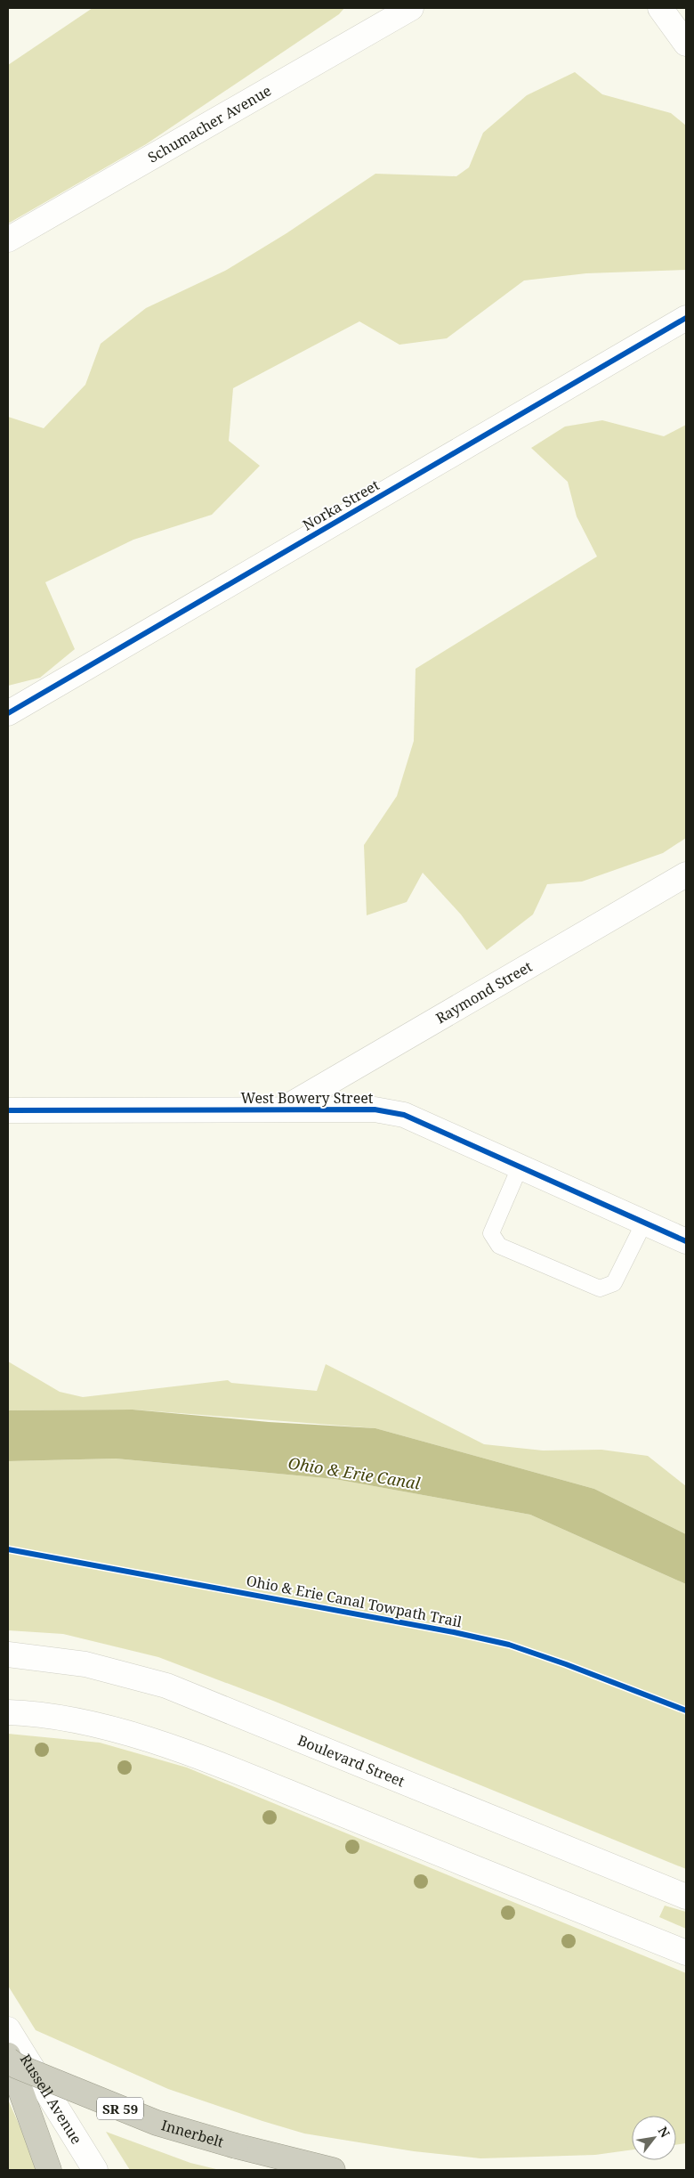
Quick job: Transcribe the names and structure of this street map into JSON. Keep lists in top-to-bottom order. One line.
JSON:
{"streets":{"highway":["SR 59","Innerbelt"],"street":["Schumacher Avenue","Norka Street","Raymond Street","West Bowery Street","Boulevard Street","Russell Avenue"],"cycle path":["Ohio & Erie Canal Towpath Trail"]},"crossings":[["Raymond Street","West Bowery Street"]],"water":["Ohio & Erie Canal"],"north":"top right"}
